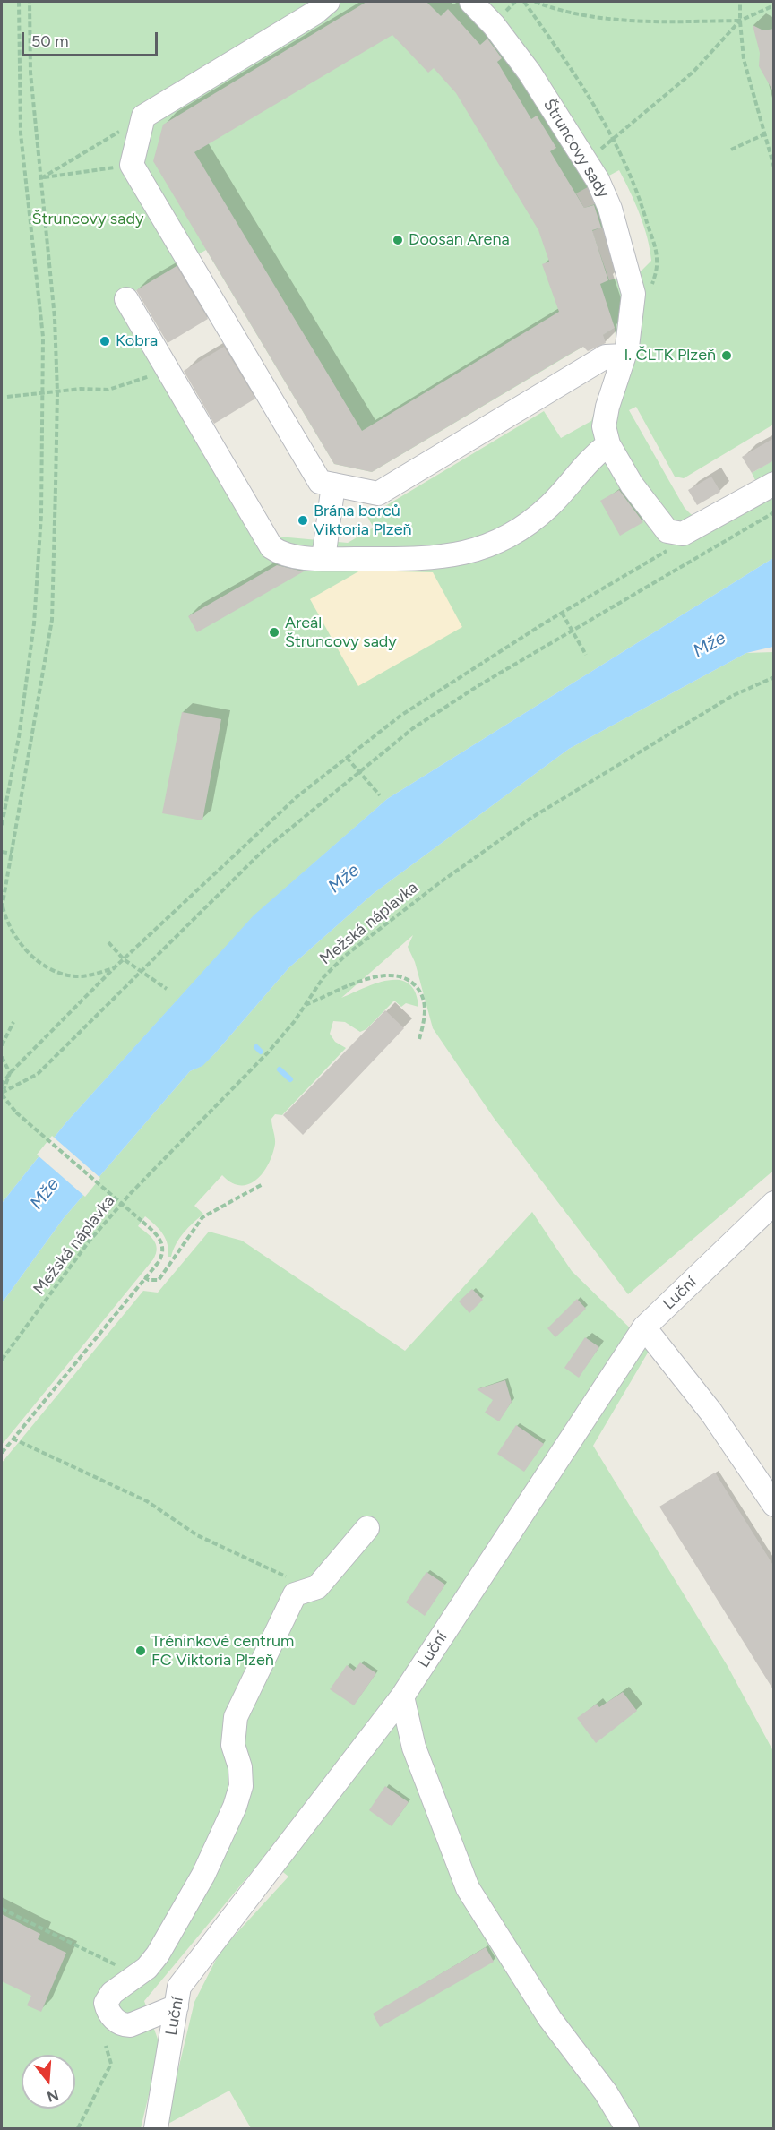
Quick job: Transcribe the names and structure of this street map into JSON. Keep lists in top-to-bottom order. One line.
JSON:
{"streets":{"street":["Štruncovy sady","Luční"],"path":["Mežská náplavka"]},"water":["Mže"],"parks":["Štruncovy sady"],"places":["Doosan Arena","Kobra","I. ČLTK Plzeň","Brána borců Viktoria Plzeň","Areál Štruncovy sady","Tréninkové centrum FC Viktoria Plzeň"],"scale_bar":"50 m","north":"bottom"}
